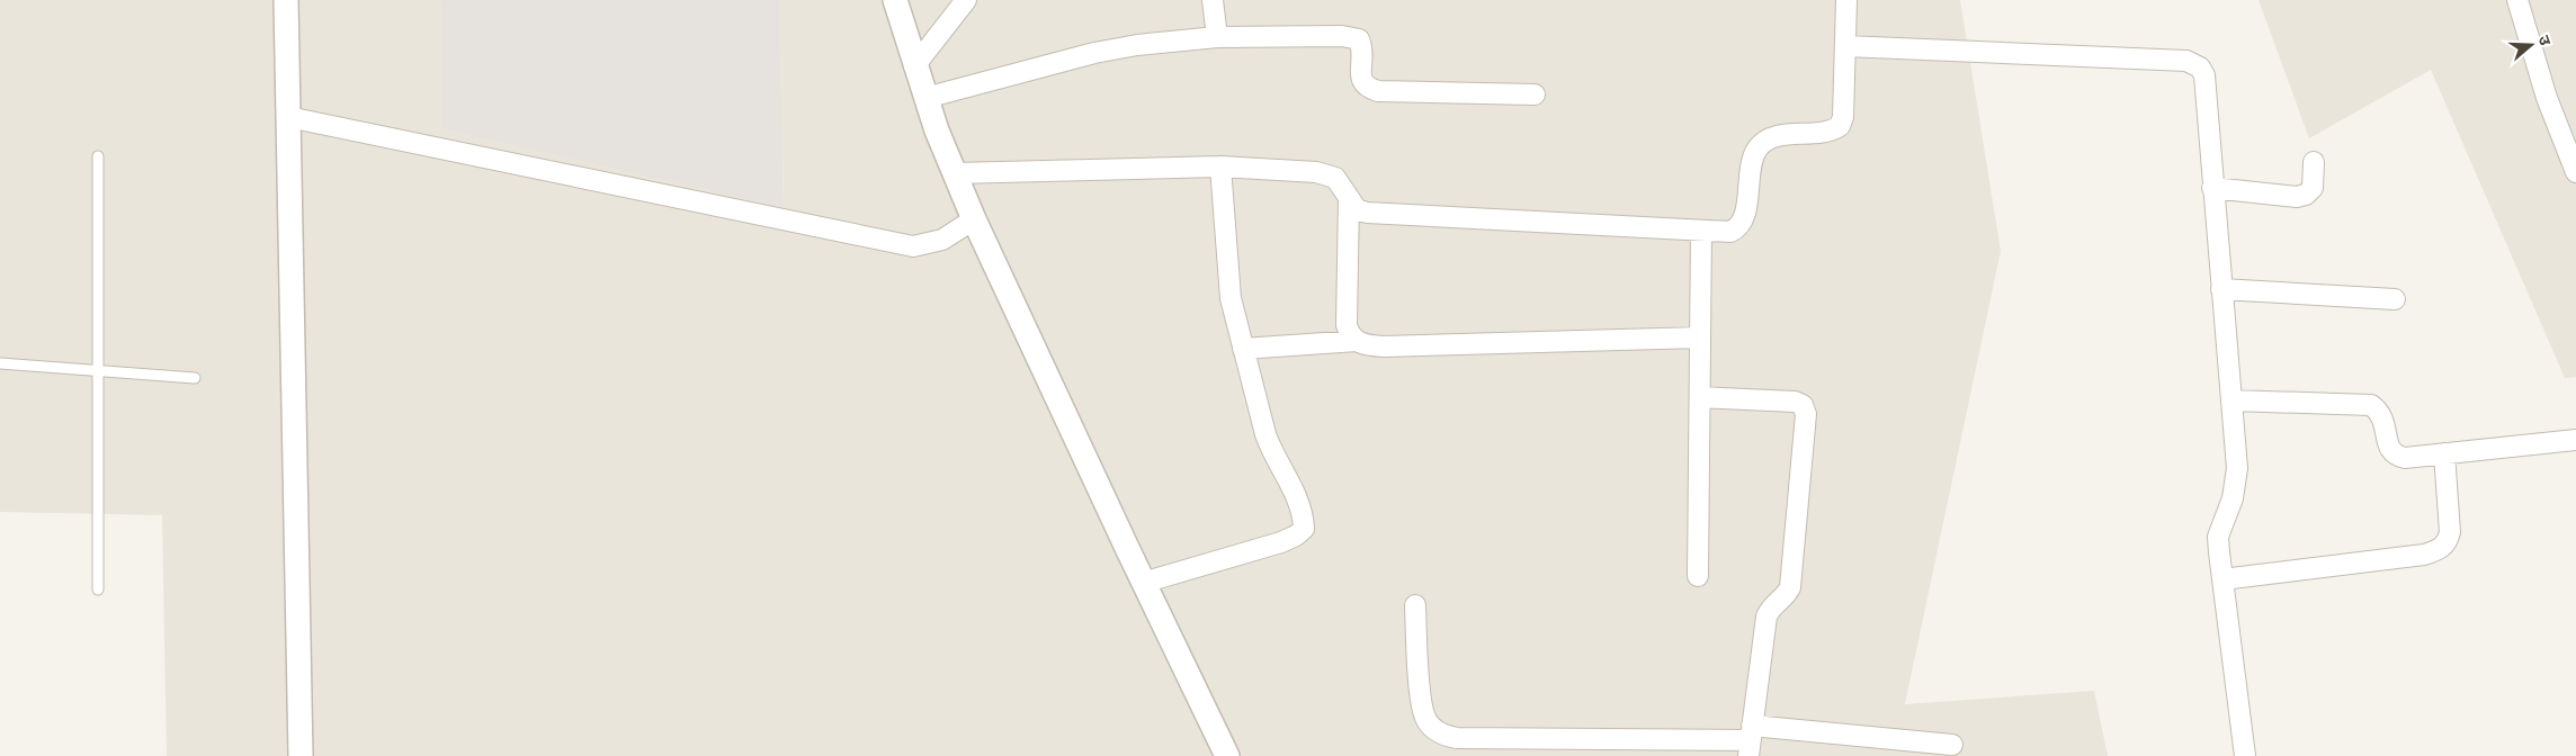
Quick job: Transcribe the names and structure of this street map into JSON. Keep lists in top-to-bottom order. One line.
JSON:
{"north":"right"}
